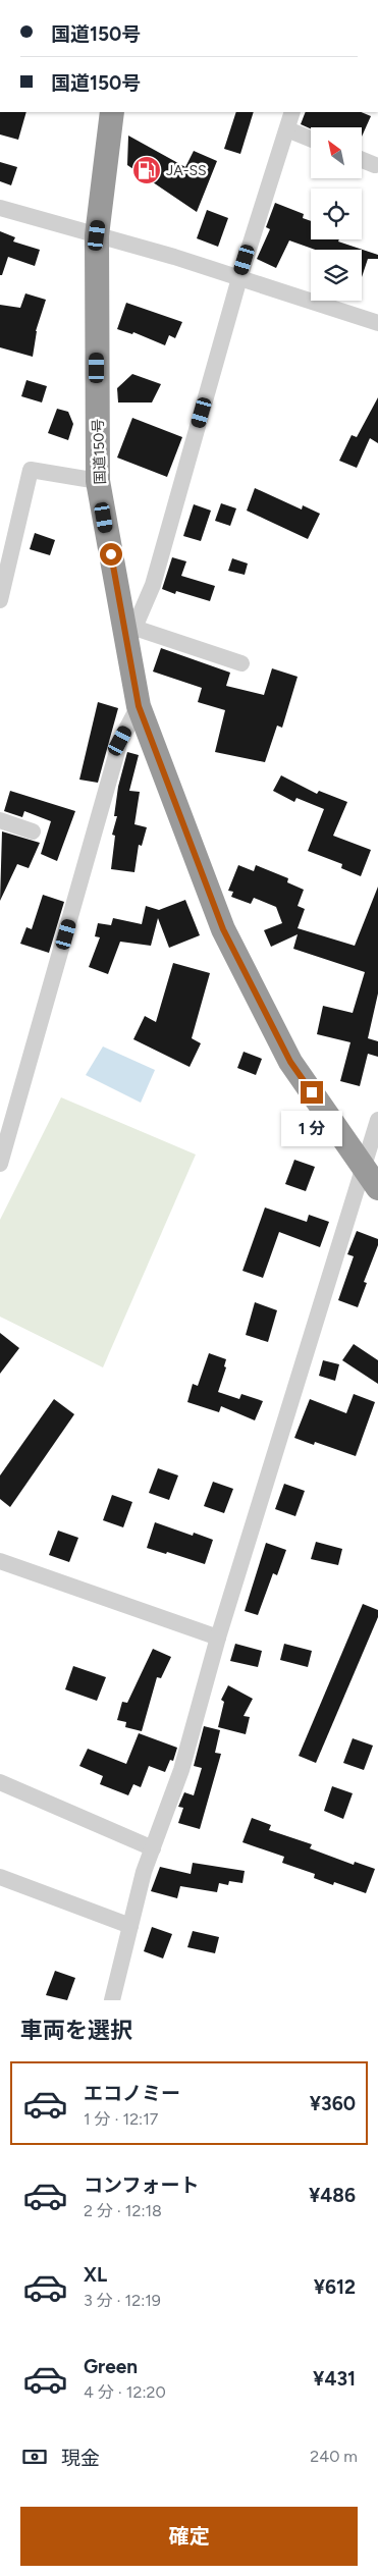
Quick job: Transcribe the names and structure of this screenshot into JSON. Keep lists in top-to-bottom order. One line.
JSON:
{"streets":{"highway":["国道150号"]},"places":{"fuel station":["JA-SS"]},"north":"top left","page":{"banner":["国道150号","国道150号"],"bubble":"1 分","heading":"車両を選択","list":[{"name":"エコノミー","note":"1 分 · 12:17","value":"¥360"},{"name":"コンフォート","note":"2 分 · 12:18","value":"¥486"},{"name":"XL","note":"3 分 · 12:19","value":"¥612"},{"name":"Green","note":"4 分 · 12:20","value":"¥431"}],"pay":["現金","240 m"],"buttons":"確定"}}
